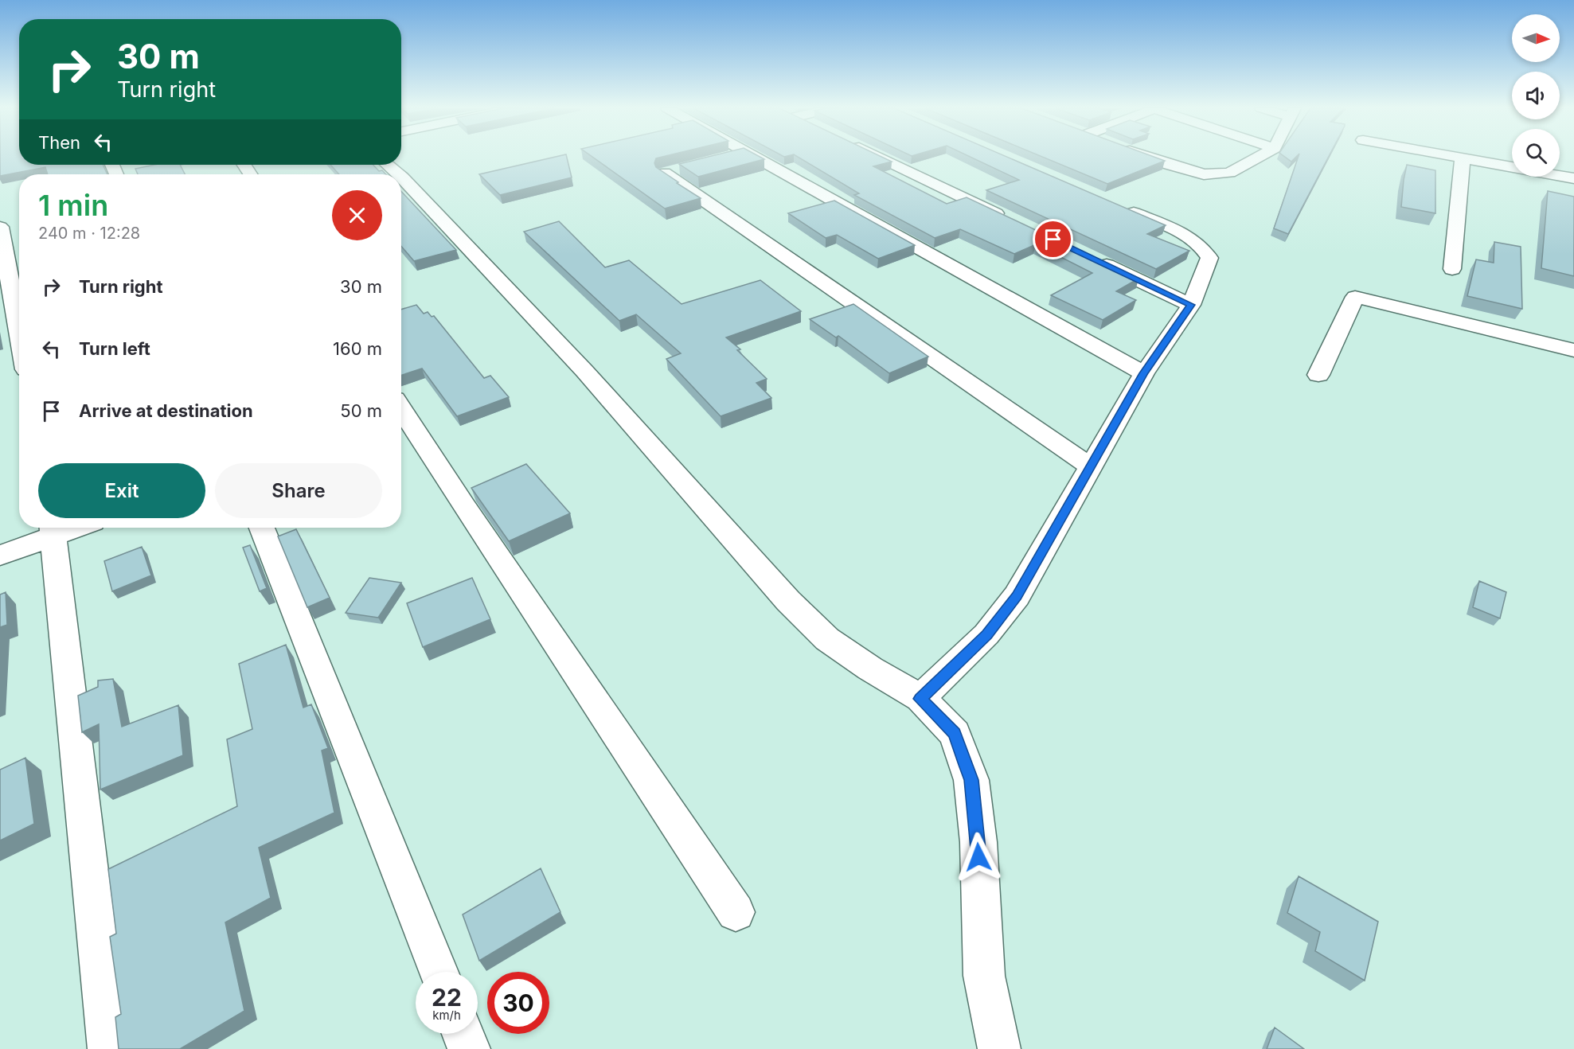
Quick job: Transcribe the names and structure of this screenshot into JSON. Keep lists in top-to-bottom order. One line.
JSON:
{"north":"right","page":{"turn":["30 m","Turn right"],"then":"Then","heading":["1 min","240 m · 12:28"],"list":[{"name":"Turn right","value":"30 m"},{"name":"Turn left","value":"160 m"},{"name":"Arrive at destination","value":"50 m"}],"buttons":["Exit","Share"],"speed":"22 km/h","limit":"30"}}
